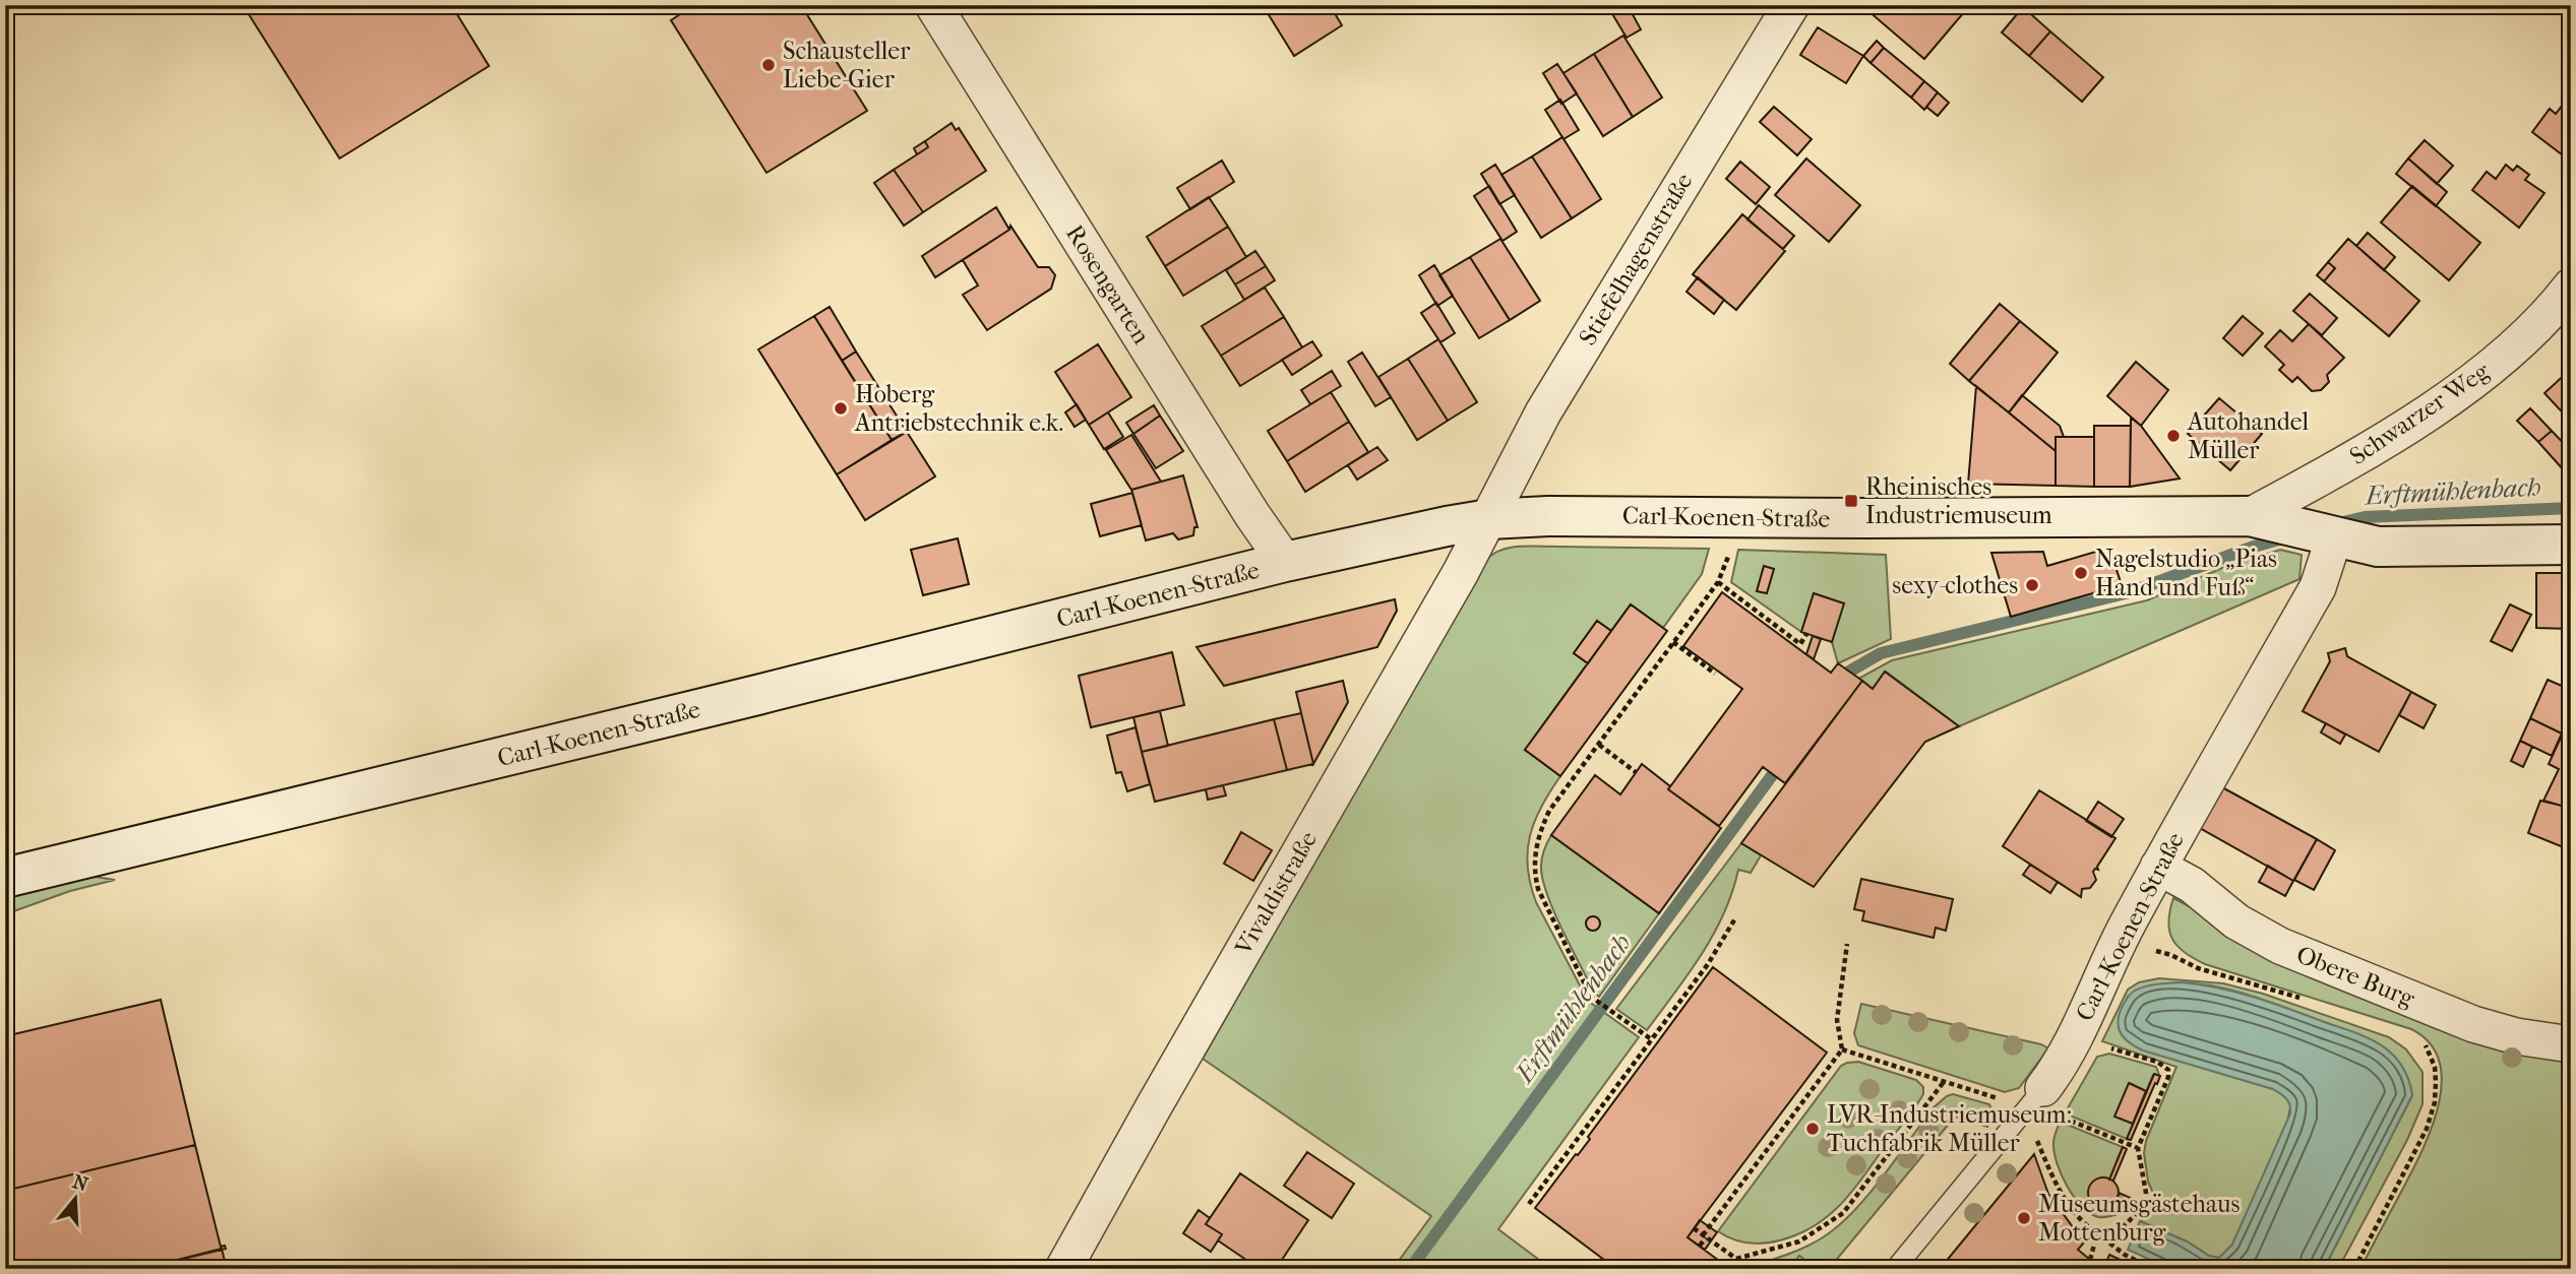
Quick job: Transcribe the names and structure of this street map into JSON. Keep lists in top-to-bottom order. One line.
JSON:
{"streets":{"street":["Stiefelhagenstraße","Rosengarten","Schwarzer Weg","Carl-Koenen-Straße","Vivaldistraße","Obere Burg"]},"crossings":[["Stiefelhagenstraße","Carl-Koenen-Straße"],["Stiefelhagenstraße","Vivaldistraße"],["Rosengarten","Carl-Koenen-Straße"],["Schwarzer Weg","Carl-Koenen-Straße"],["Carl-Koenen-Straße","Vivaldistraße"],["Carl-Koenen-Straße","Obere Burg"]],"water":["Erftmühlenbach"],"places":{"other":["Schausteller Liebe-Gier","Hoberg Antriebstechnik e.k.","Autohandel Müller","Nagelstudio „Pias Hand und Fuß“","sexy-clothes","LVR-Industriemuseum: Tuchfabrik Müller","Museumsgästehaus Mottenburg"],"transit":["Rheinisches Industriemuseum"]},"north":"top"}
